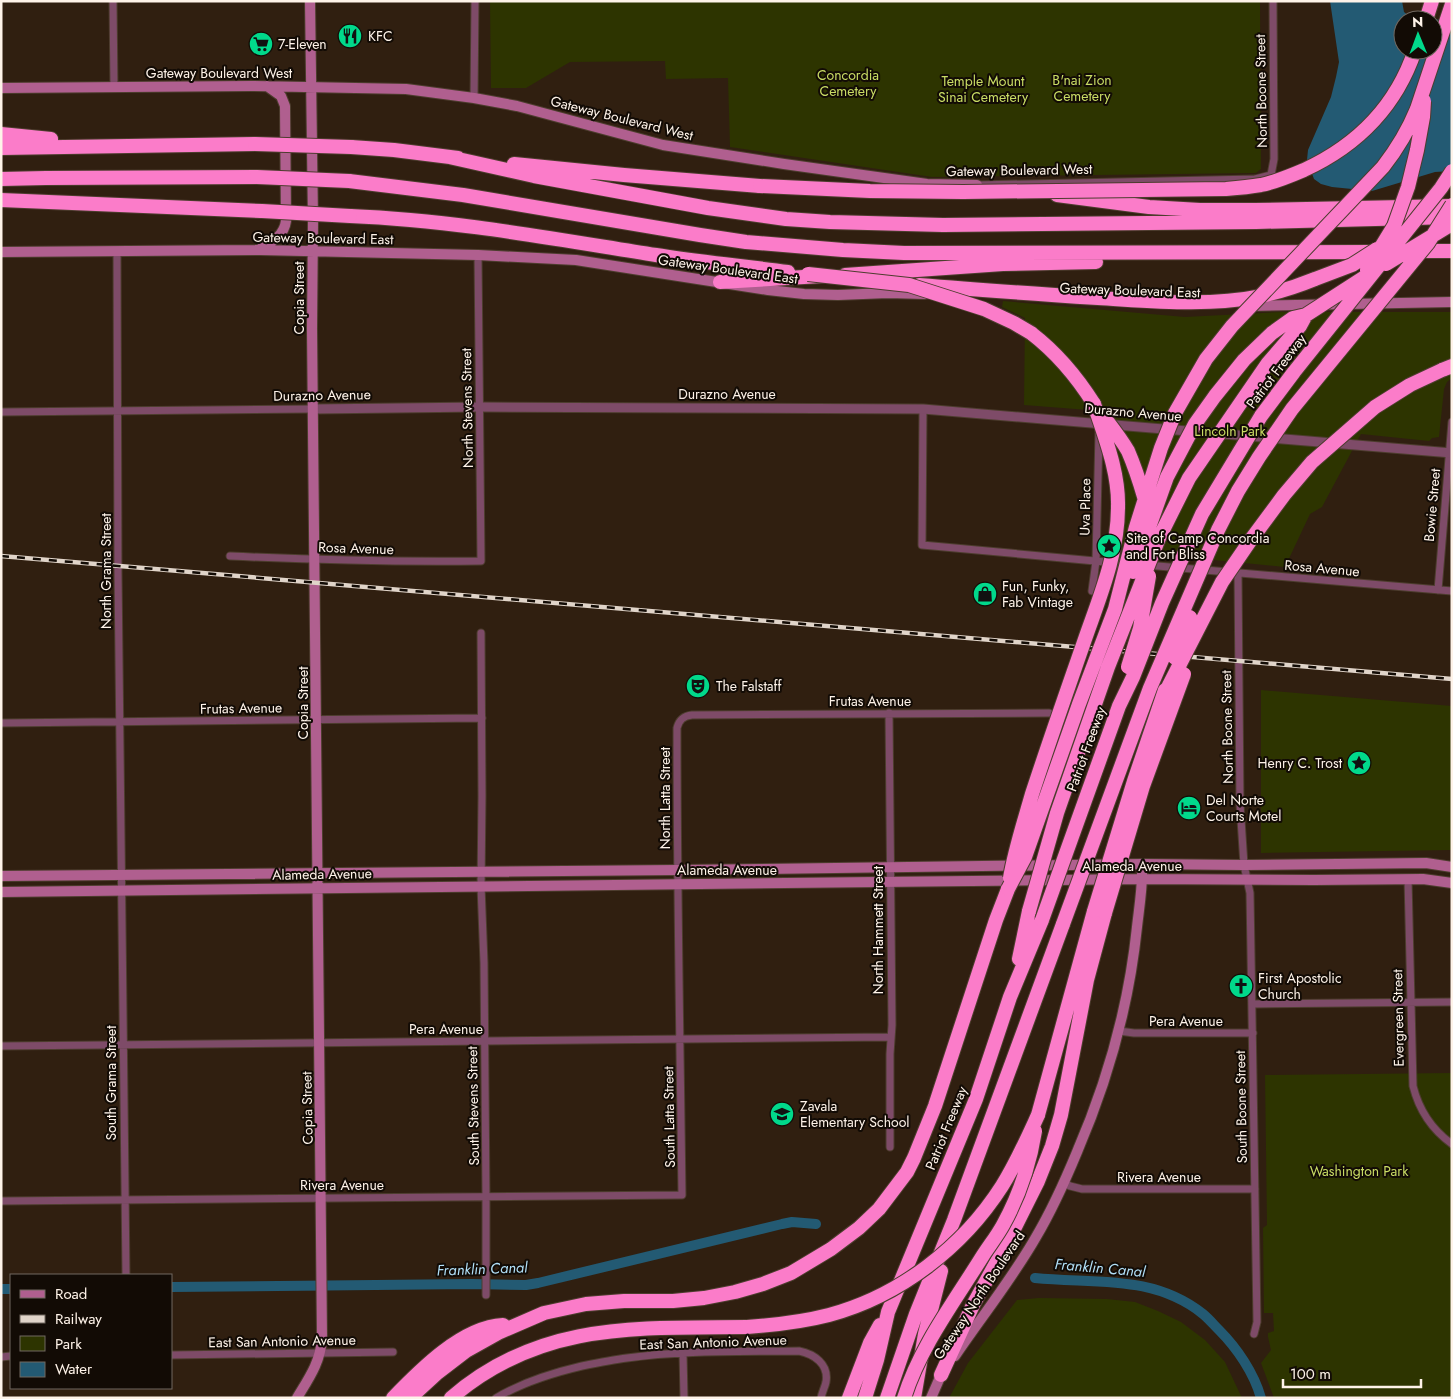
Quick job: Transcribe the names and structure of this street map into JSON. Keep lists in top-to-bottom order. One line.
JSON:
{"streets":{"highway":["Patriot Freeway"],"main road":["Gateway Boulevard West","Gateway Boulevard East","Copia Street","Alameda Avenue","Gateway North Boulevard"],"street":["North Boone Street","Durazno Avenue","North Stevens Street","Bowie Street","Uva Place","Rosa Avenue","North Grama Street","Frutas Avenue","North Latta Street","North Hammett Street","Evergreen Street","Pera Avenue","South Grama Street","South Stevens Street","South Boone Street","South Latta Street","Rivera Avenue","East San Antonio Avenue"]},"crossings":[["Gateway Boulevard West","North Boone Street"],["Gateway Boulevard West","Copia Street"],["North Boone Street","Rosa Avenue"],["North Boone Street","Alameda Avenue"],["North Boone Street","South Boone Street"],["Gateway Boulevard East","Copia Street"],["Gateway Boulevard East","North Stevens Street"],["Gateway Boulevard East","North Grama Street"],["Copia Street","Durazno Avenue"],["Copia Street","Rosa Avenue"],["Copia Street","Frutas Avenue"],["Copia Street","Alameda Avenue"],["Copia Street","Pera Avenue"],["Copia Street","Rivera Avenue"],["Copia Street","East San Antonio Avenue"],["Durazno Avenue","North Stevens Street"],["Durazno Avenue","Bowie Street"],["Durazno Avenue","Uva Place"],["Durazno Avenue","Rosa Avenue"],["Durazno Avenue","North Grama Street"],["North Stevens Street","Rosa Avenue"],["Bowie Street","Rosa Avenue"],["Uva Place","Rosa Avenue"],["North Grama Street","Frutas Avenue"],["North Grama Street","Alameda Avenue"],["North Grama Street","South Grama Street"],["Frutas Avenue","North Latta Street"],["Frutas Avenue","North Hammett Street"],["North Latta Street","Alameda Avenue"],["North Latta Street","Pera Avenue"],["North Latta Street","South Latta Street"],["Alameda Avenue","North Hammett Street"],["Alameda Avenue","Evergreen Street"],["Alameda Avenue","South Grama Street"],["Alameda Avenue","South Stevens Street"],["Alameda Avenue","South Boone Street"],["Alameda Avenue","Gateway North Boulevard"],["North Hammett Street","Pera Avenue"],["Pera Avenue","South Grama Street"],["Pera Avenue","South Stevens Street"],["Pera Avenue","South Boone Street"],["Pera Avenue","South Latta Street"],["Pera Avenue","Gateway North Boulevard"],["South Grama Street","Rivera Avenue"],["South Stevens Street","Rivera Avenue"],["South Boone Street","Rivera Avenue"],["South Latta Street","Rivera Avenue"],["Rivera Avenue","Gateway North Boulevard"]],"water":["Franklin Canal"],"parks":["Concordia Cemetery","B'nai Zion Cemetery","Temple Mount Sinai Cemetery","Lincoln Park","Washington Park"],"places":{"restaurant":["KFC"],"supermarket":["7-Eleven"],"place":["Site of Camp Concordia and Fort Bliss","Henry C. Trost"],"shop":["Fun, Funky, Fab Vintage"],"theatre":["The Falstaff"],"hotel":["Del Norte Courts Motel"],"church":["First Apostolic Church"],"school or university":["Zavala Elementary School"]},"legend":["Road","Railway","Park","Water"],"scale_bar":"100 m","north":"top"}
